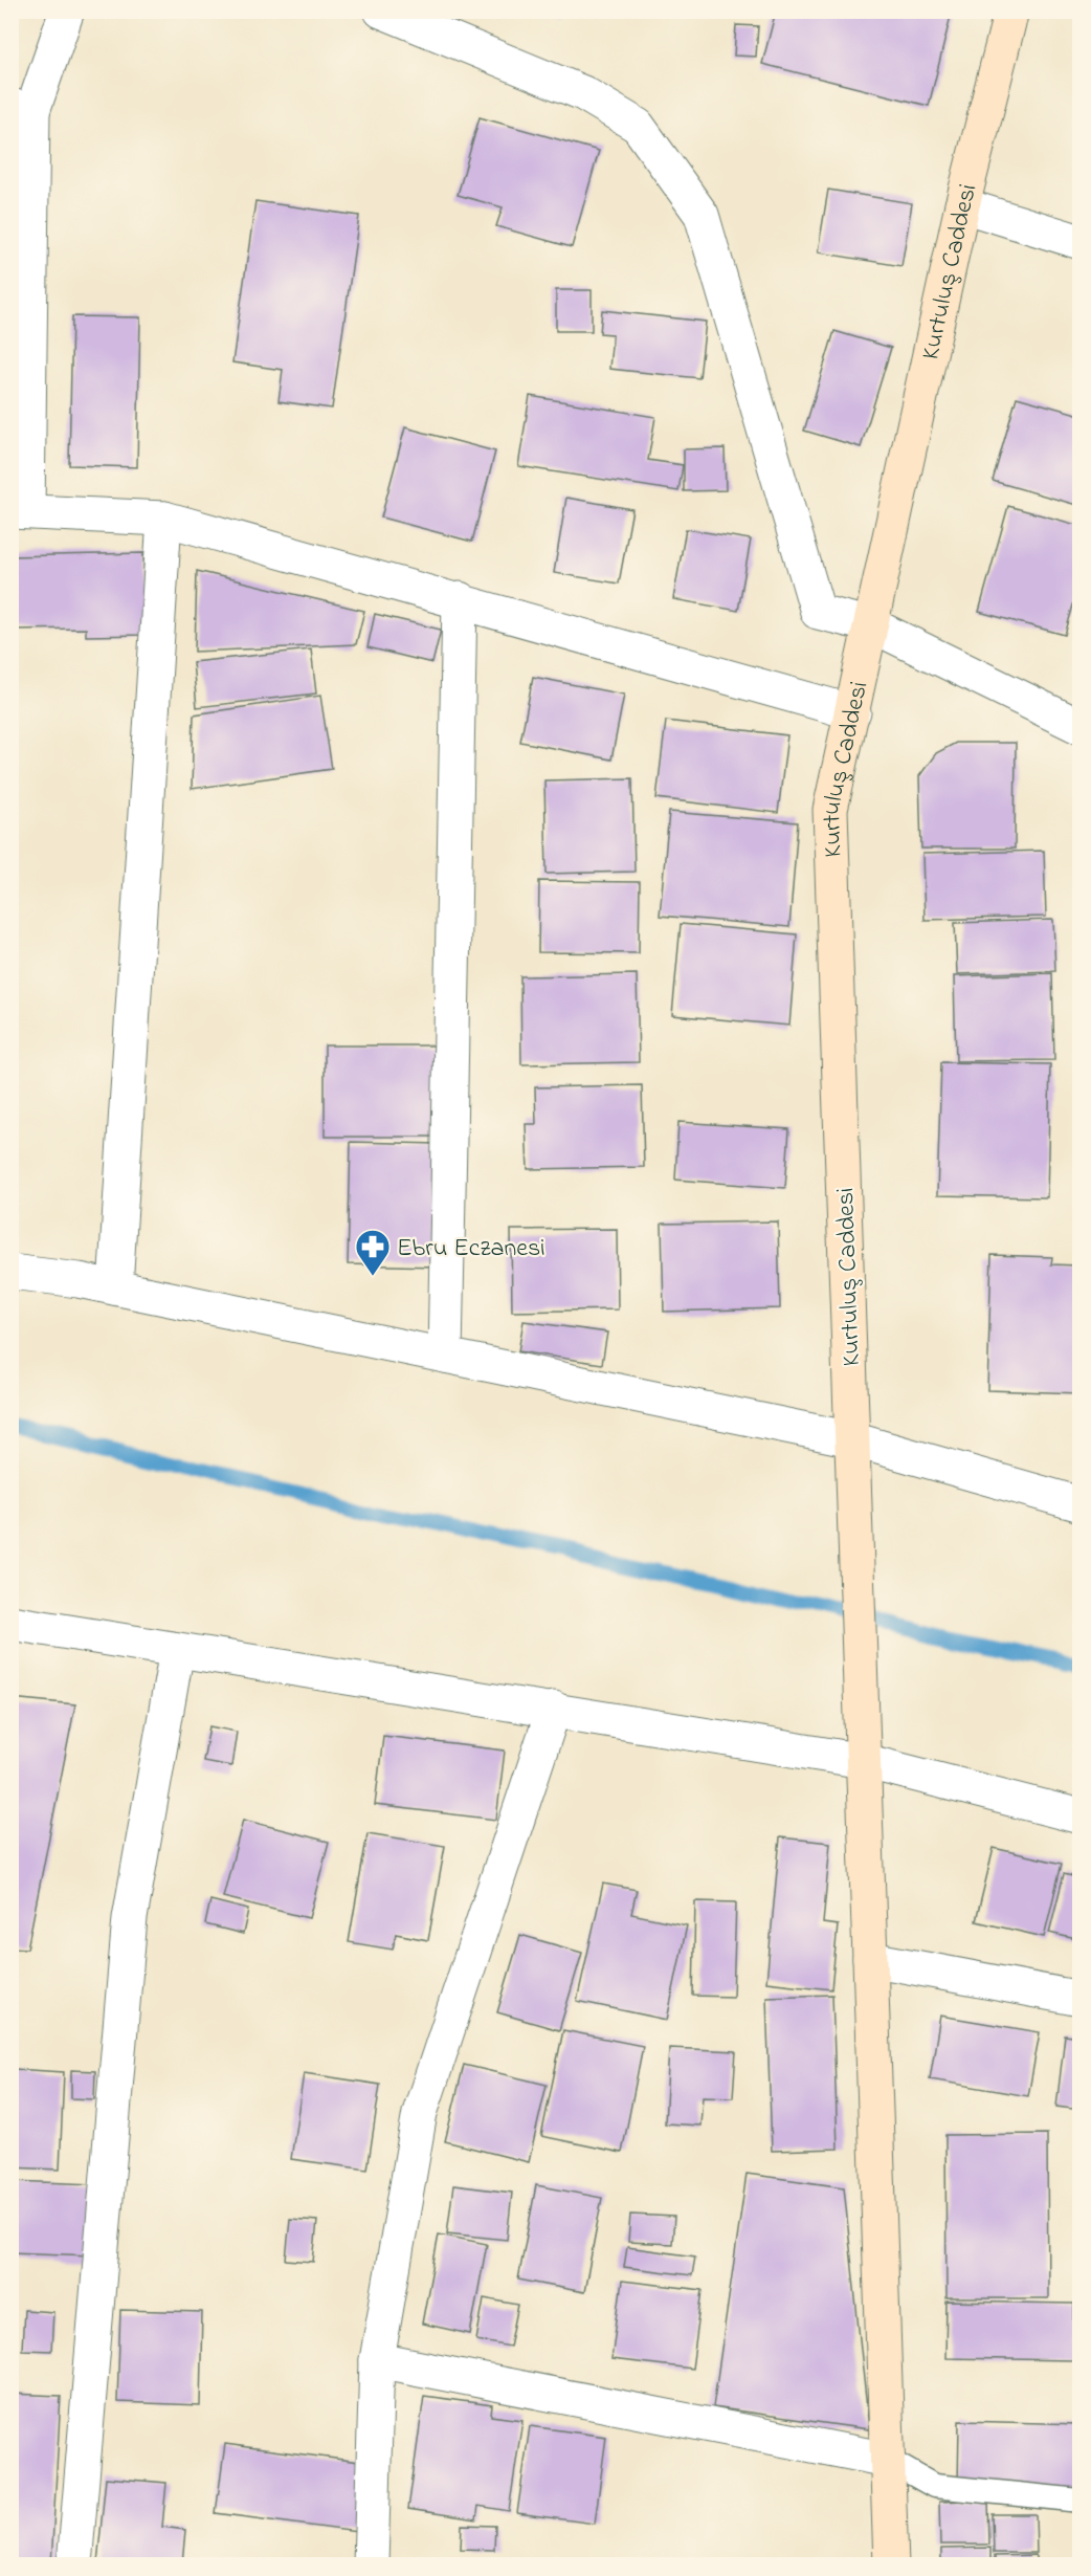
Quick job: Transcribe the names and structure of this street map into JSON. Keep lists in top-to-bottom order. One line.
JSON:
{"streets":{"main road":["Kurtuluş Caddesi"]},"places":{"pharmacy":["Ebru Eczanesi"]}}
